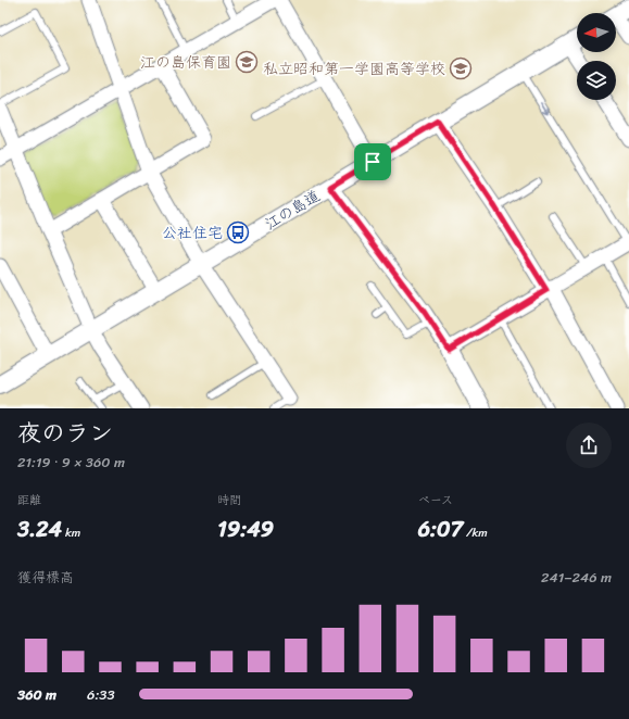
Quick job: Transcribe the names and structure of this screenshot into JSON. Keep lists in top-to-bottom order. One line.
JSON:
{"streets":{"street":["江の島道"]},"places":{"school or university":["江の島保育園","私立昭和第一学園高等学校"],"bus stop":["公社住宅"]},"north":"left","page":{"heading":["夜のラン","21:19 · 9 × 360 m"],"stats":[["距離","3.24 km"],["時間","19:49"],["ペース","6:07 /km"]],"chart":["獲得標高","241–246 m"],"list":[{"name":"360 m","note":"6:33"}]}}
